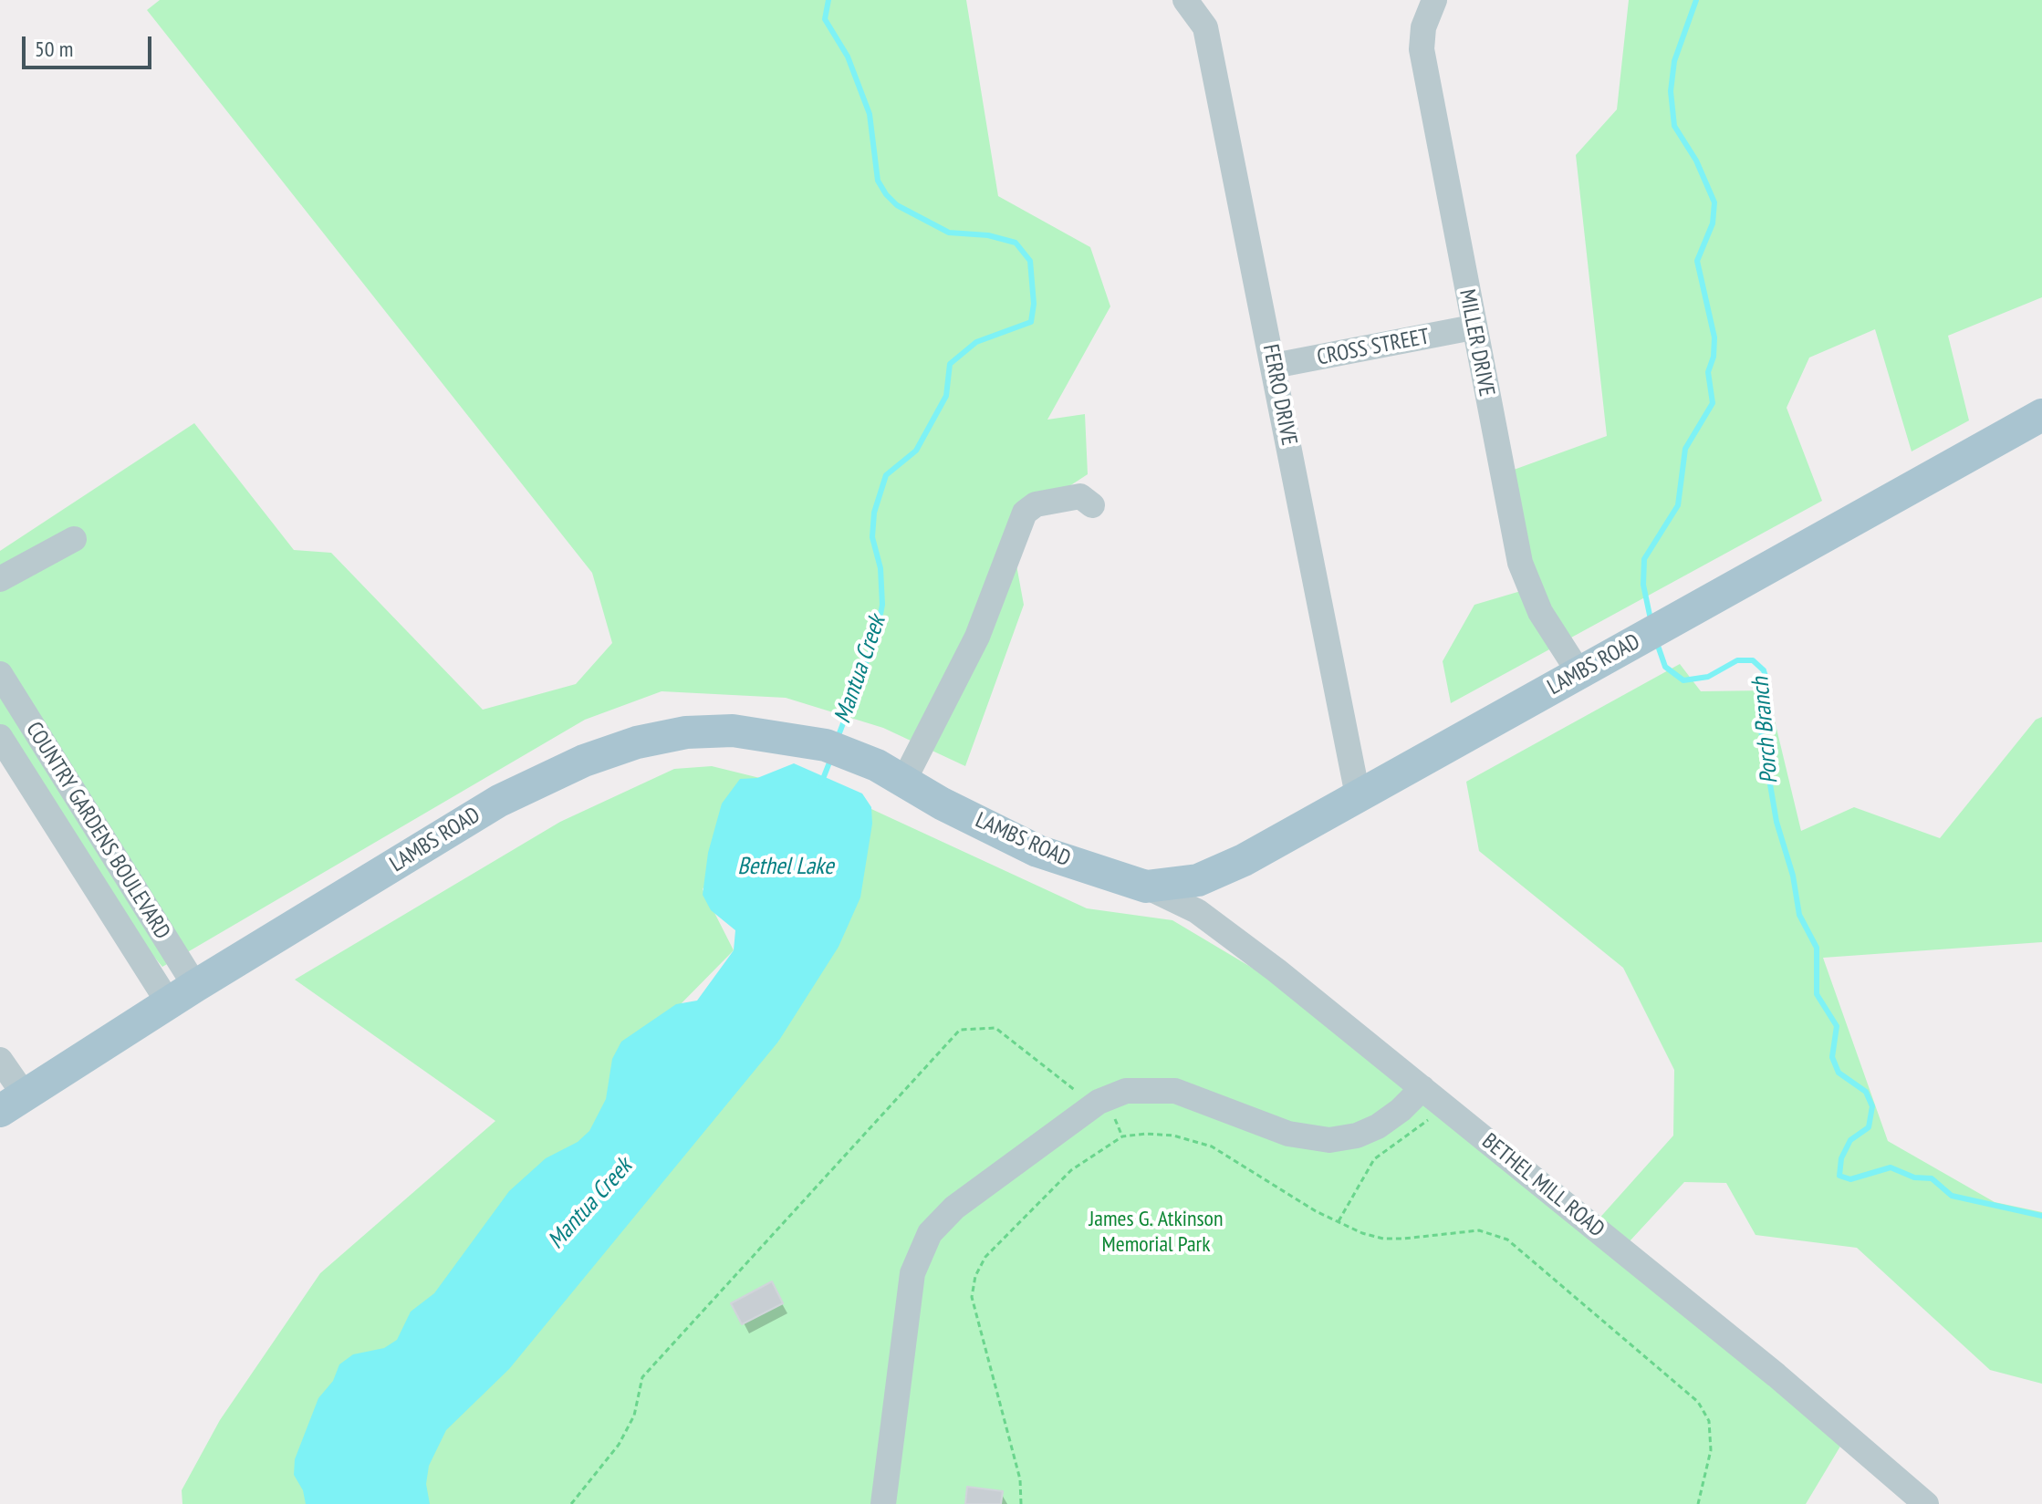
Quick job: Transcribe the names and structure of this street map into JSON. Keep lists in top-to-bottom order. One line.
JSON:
{"streets":{"main road":["LAMBS ROAD"],"street":["MILLER DRIVE","CROSS STREET","FERRO DRIVE","COUNTRY GARDENS BOULEVARD","BETHEL MILL ROAD"]},"crossings":[["MILLER DRIVE","CROSS STREET"],["MILLER DRIVE","LAMBS ROAD"],["CROSS STREET","FERRO DRIVE"],["FERRO DRIVE","LAMBS ROAD"],["LAMBS ROAD","COUNTRY GARDENS BOULEVARD"],["LAMBS ROAD","BETHEL MILL ROAD"]],"water":["Mantua Creek","Porch Branch","Bethel Lake"],"parks":["James G. Atkinson Memorial Park"],"scale_bar":"50 m"}
